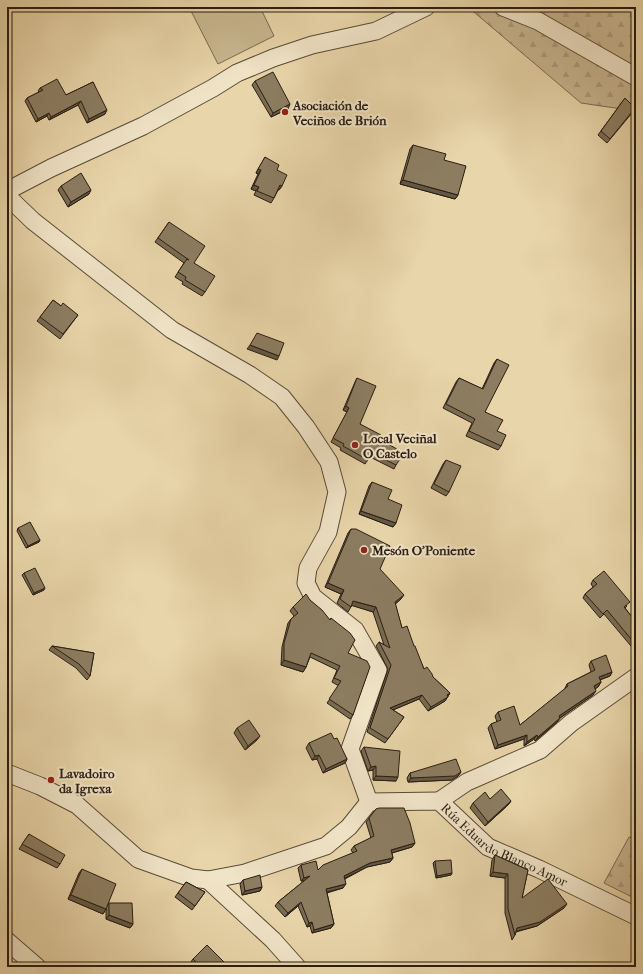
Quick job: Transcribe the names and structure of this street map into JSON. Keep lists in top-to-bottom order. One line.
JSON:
{"streets":{"street":["Rúa Eduardo Blanco Amor"]},"places":["Asociación de Veciños de Brión","Local Veciñal O Castelo","Mesón O'Poniente","Lavadoiro da Igrexa"]}
